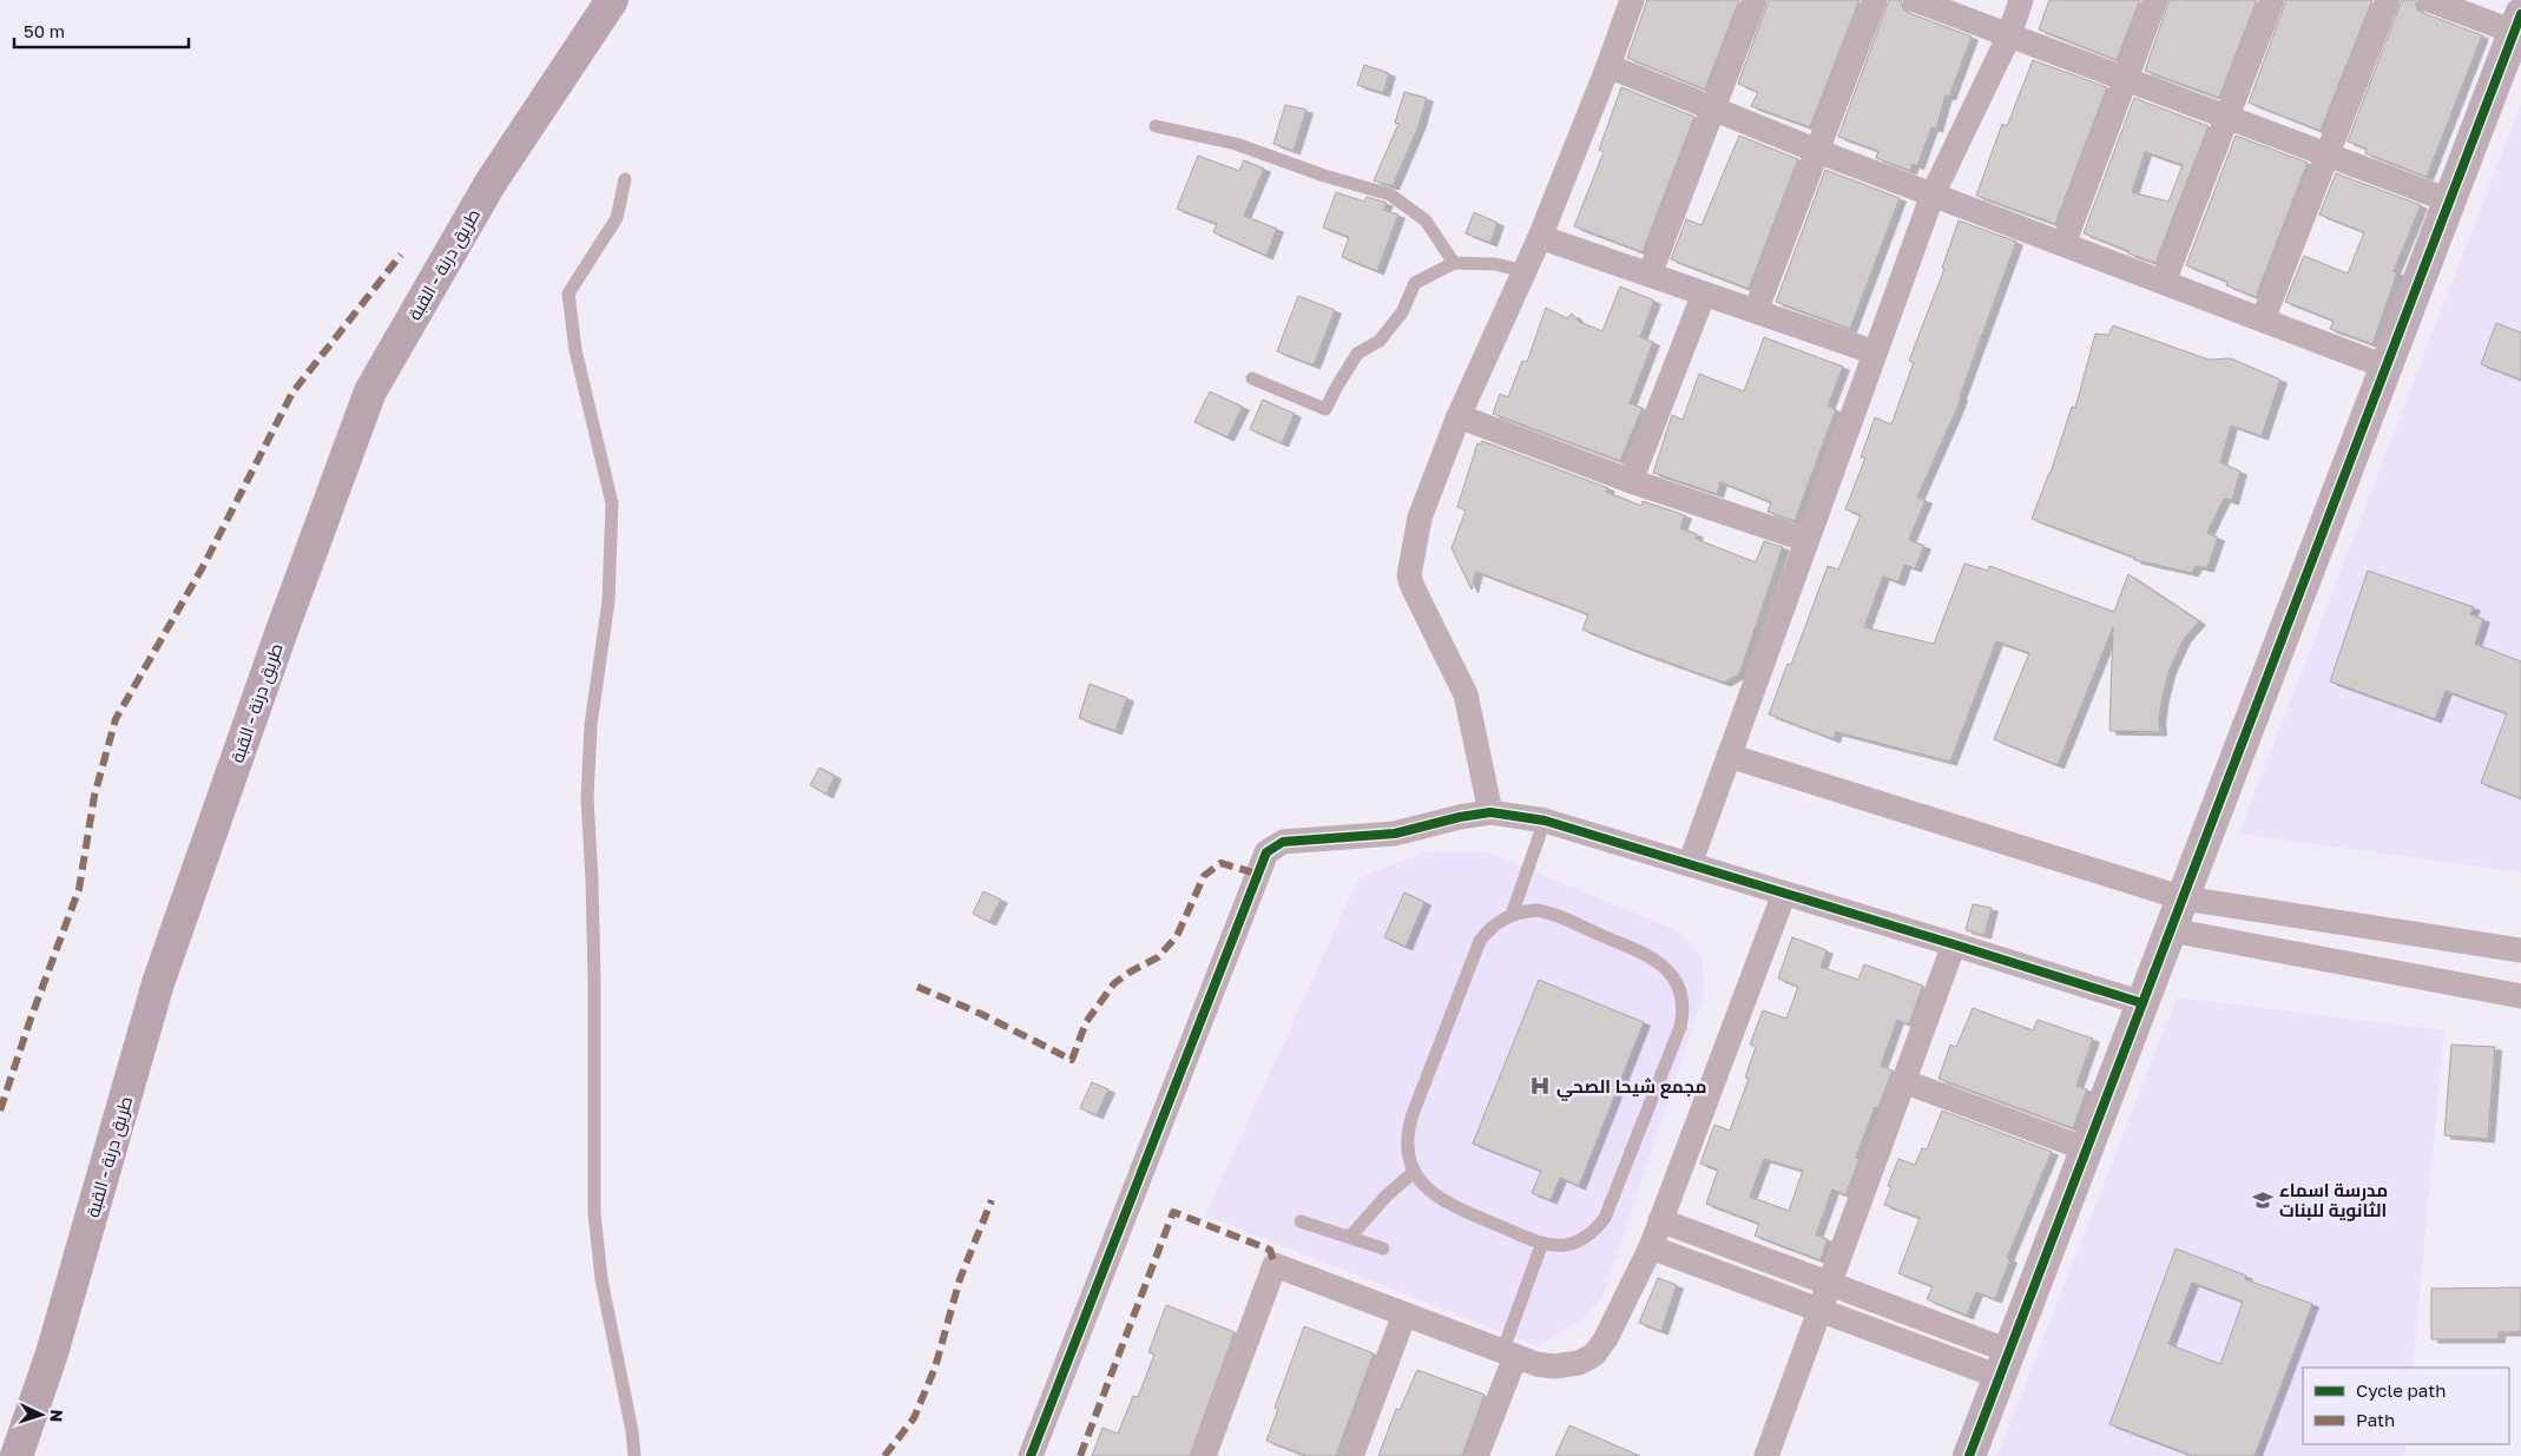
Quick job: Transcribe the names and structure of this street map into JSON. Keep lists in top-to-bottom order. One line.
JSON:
{"streets":{"main road":["طريق درنة - القبة"]},"places":{"hospital":["مجمع شيحا الصحي"],"school or university":["مدرسة اسماء الثانوية للبنات"]},"legend":["Cycle path","Path"],"scale_bar":"50 m","north":"right"}
